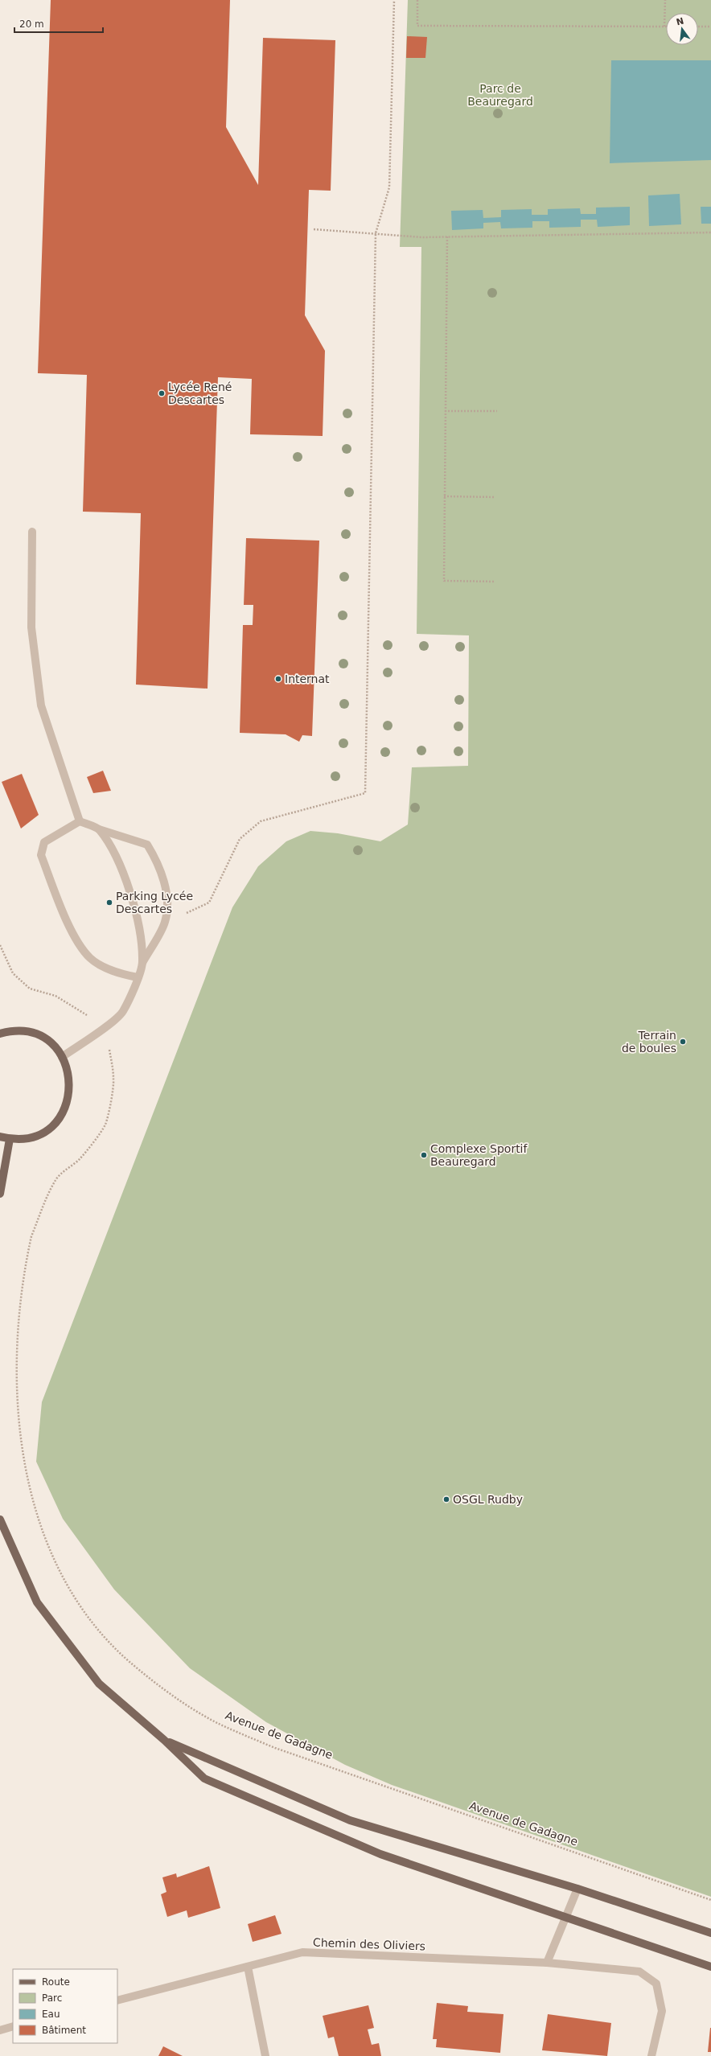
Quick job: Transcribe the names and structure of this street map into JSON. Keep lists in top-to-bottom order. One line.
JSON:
{"streets":{"street":["Chemin des Oliviers"],"path":["Avenue de Gadagne"]},"parks":["Parc de Beauregard"],"places":["Lycée René Descartes","Internat","Parking Lycée Descartes","Terrain de boules","Complexe Sportif Beauregard","OSGL Rudby"],"legend":["Route","Parc","Eau","Bâtiment"],"scale_bar":"20 m","north":"top"}
